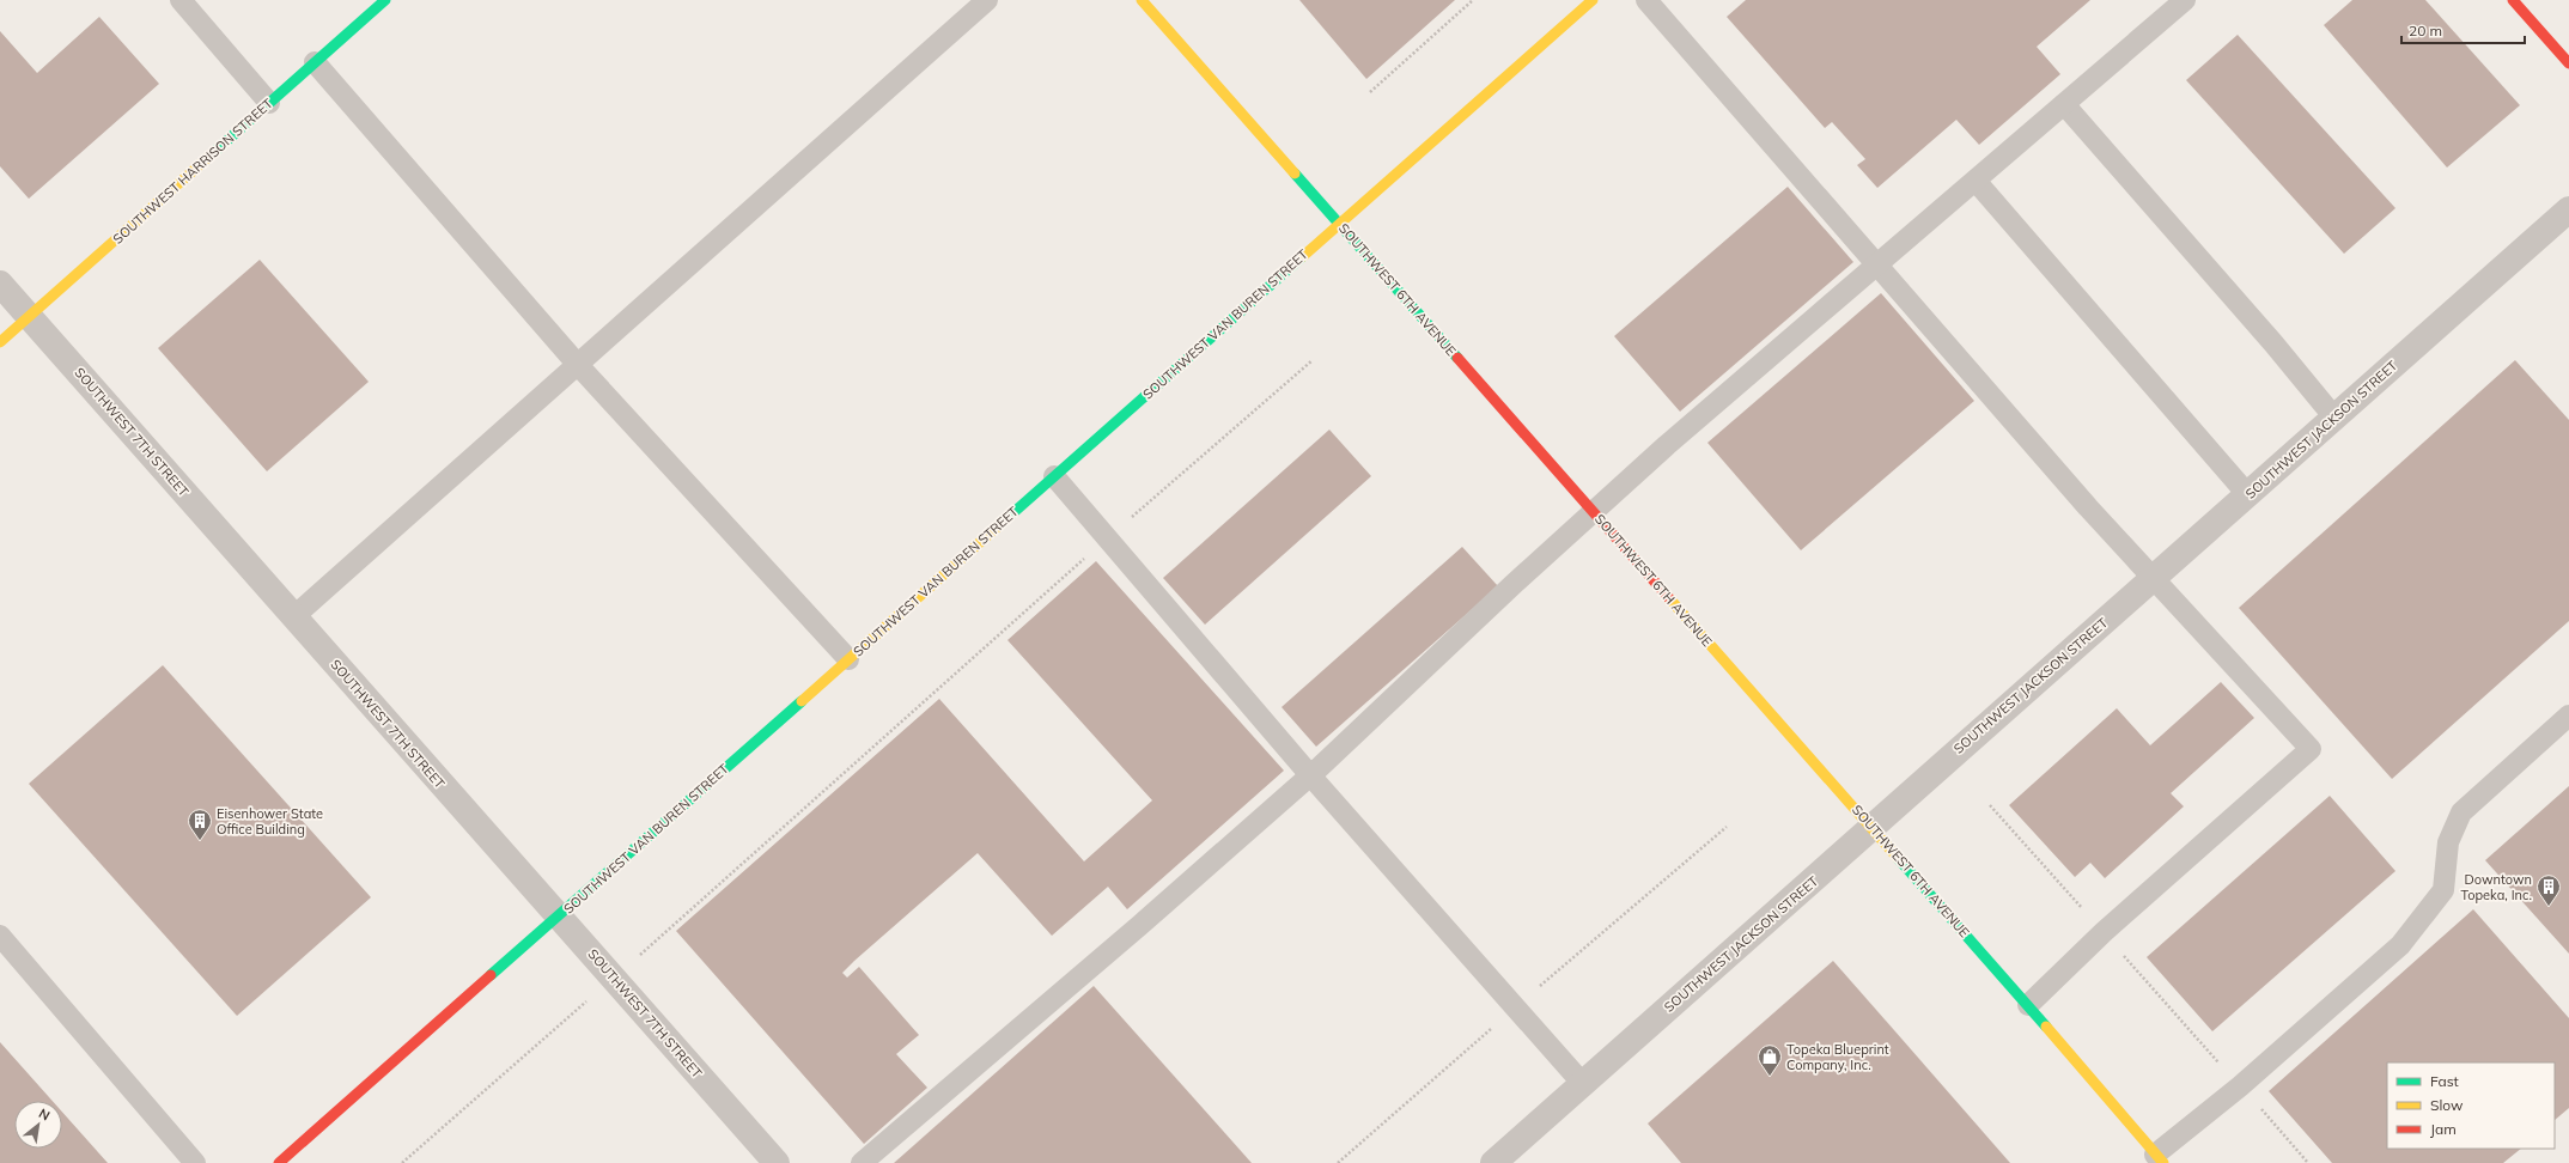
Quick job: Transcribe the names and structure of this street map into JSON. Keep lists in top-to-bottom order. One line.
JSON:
{"streets":{"main road":["SOUTHWEST HARRISON STREET","SOUTHWEST 6TH AVENUE","SOUTHWEST VAN BUREN STREET"],"street":["SOUTHWEST JACKSON STREET","SOUTHWEST 7TH STREET"]},"crossings":[["SOUTHWEST HARRISON STREET","SOUTHWEST 7TH STREET"],["SOUTHWEST 6TH AVENUE","SOUTHWEST VAN BUREN STREET"],["SOUTHWEST 6TH AVENUE","SOUTHWEST JACKSON STREET"],["SOUTHWEST VAN BUREN STREET","SOUTHWEST 7TH STREET"]],"places":{"building":["Eisenhower State Office Building","Downtown Topeka, Inc."],"shop":["Topeka Blueprint Company, Inc."]},"legend":["Fast","Slow","Jam"],"scale_bar":"20 m","north":"top right"}
